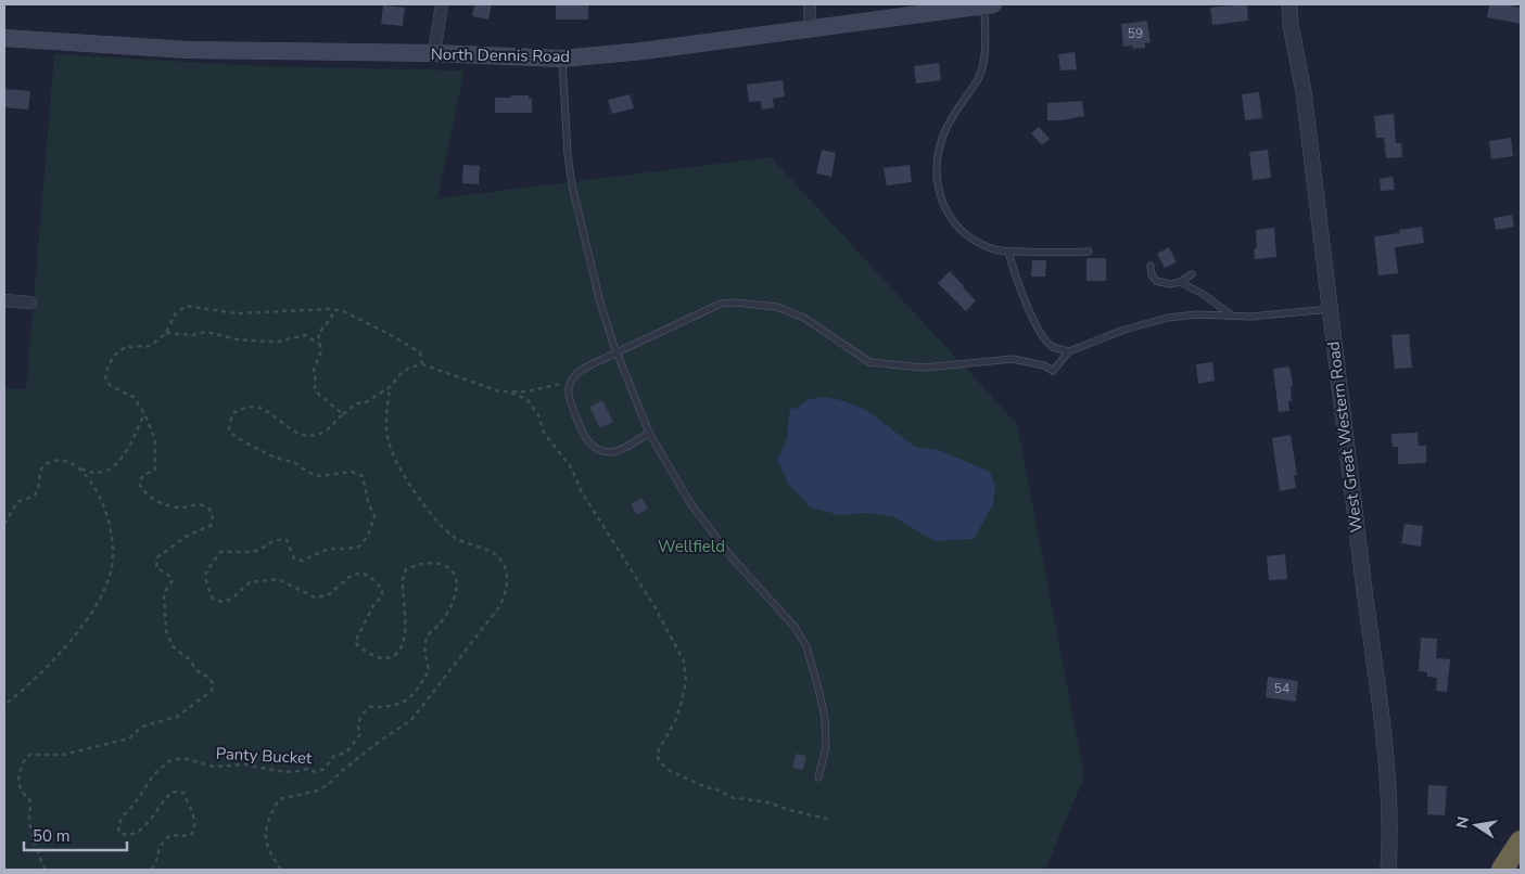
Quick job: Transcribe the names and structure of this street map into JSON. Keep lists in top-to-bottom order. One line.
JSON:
{"streets":{"main road":["North Dennis Road"],"street":["West Great Western Road"],"path":["Panty Bucket"]},"parks":["Wellfield"],"house_numbers":["59","54"],"scale_bar":"50 m","north":"left"}
